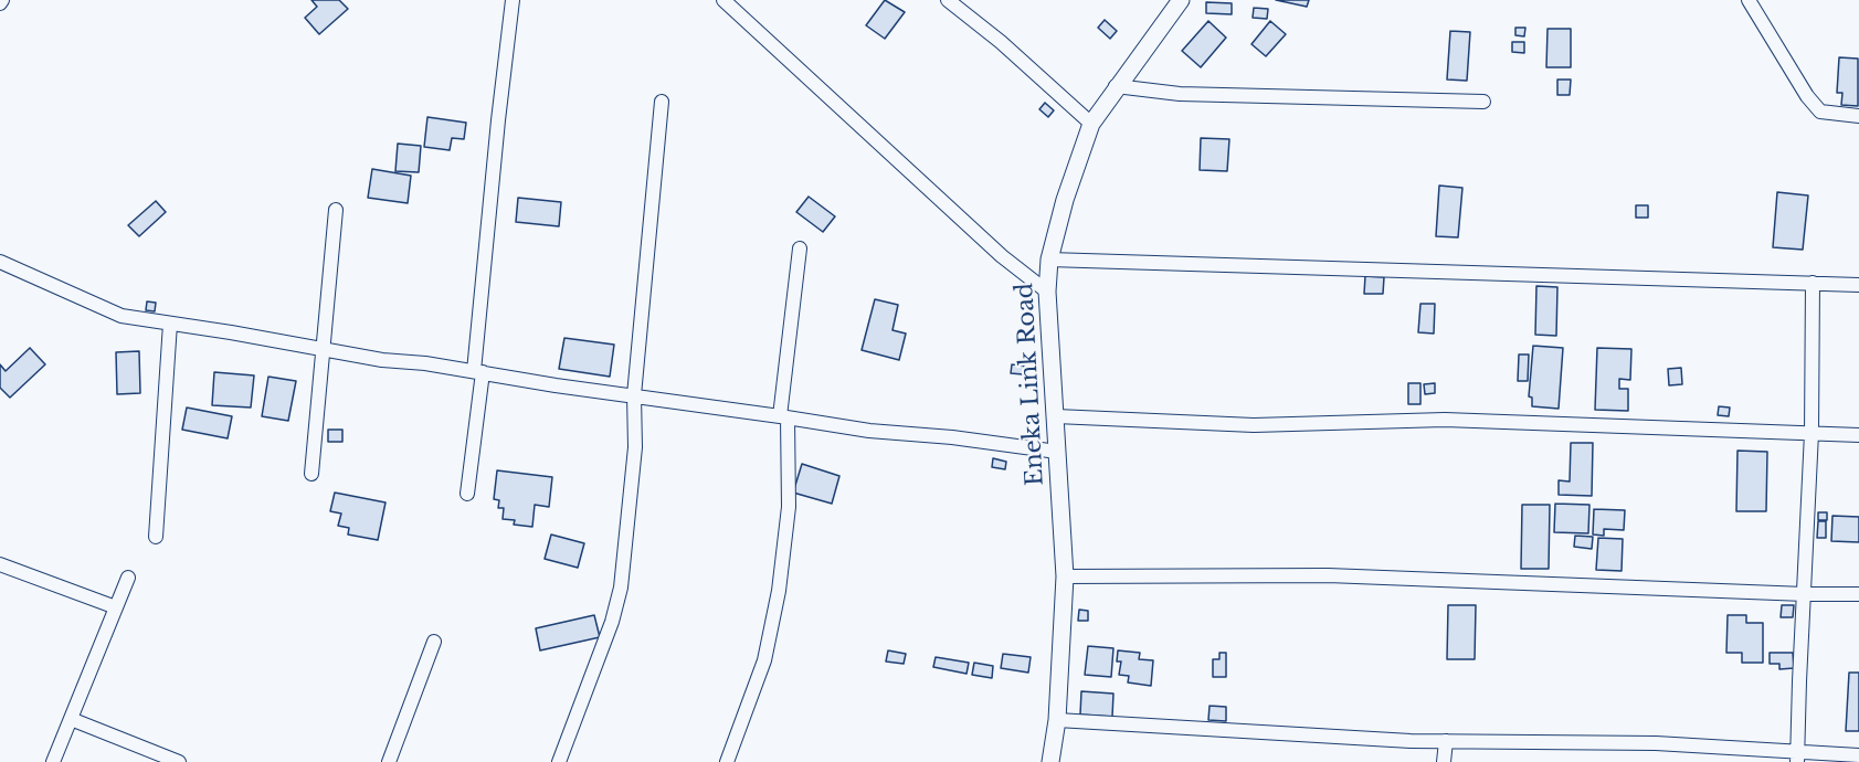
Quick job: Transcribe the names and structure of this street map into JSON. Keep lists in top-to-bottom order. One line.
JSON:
{"streets":{"street":["Eneka Link Road"]}}
